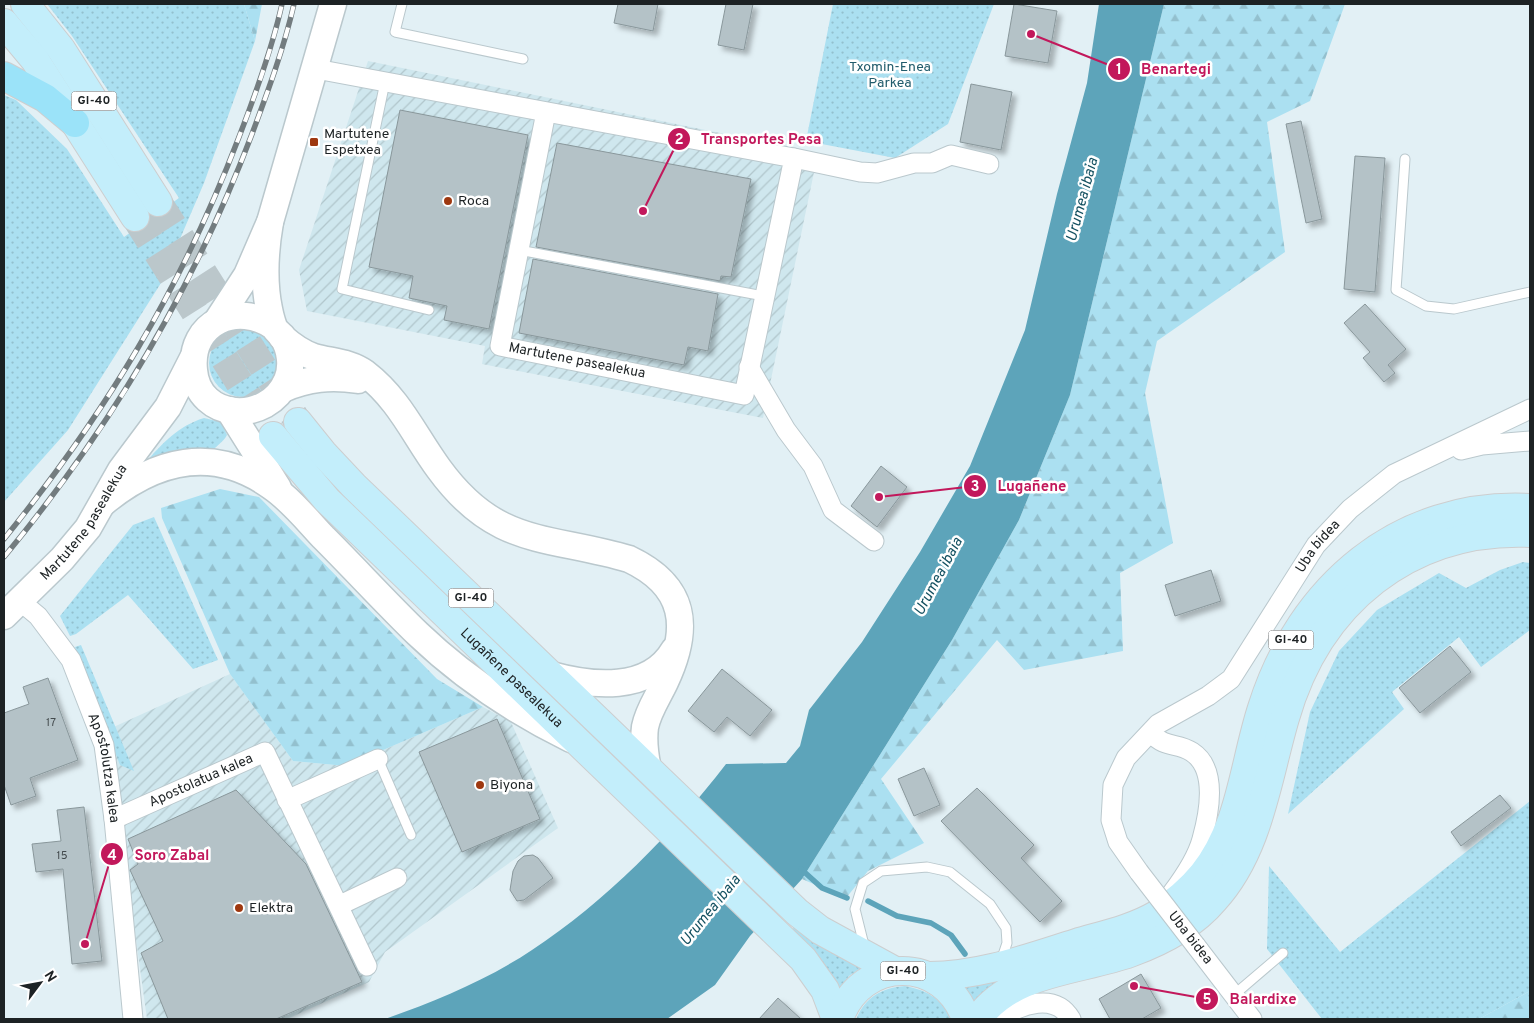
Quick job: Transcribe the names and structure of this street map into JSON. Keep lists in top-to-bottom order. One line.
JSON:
{"streets":{"main road":["GI-40","Martutene pasealekua","Lugañene pasealekua"],"street":["Uba bidea","Apostolutza kalea","Apostolatua kalea"]},"crossings":[["GI-40","Uba bidea"],["GI-40","Lugañene pasealekua"],["Martutene pasealekua","Apostolutza kalea"],["Apostolutza kalea","Apostolatua kalea"]],"water":["Urumea ibaia"],"parks":["Txomin-Enea Parkea"],"places":{"other":["Benartegi","Roca","Transportes Pesa","Lugañene","Biyona","Elektra","Soro Zabal","Balardixe"],"transit":["Martutene Espetxea"]},"house_numbers":["17","15"],"north":"top right"}
